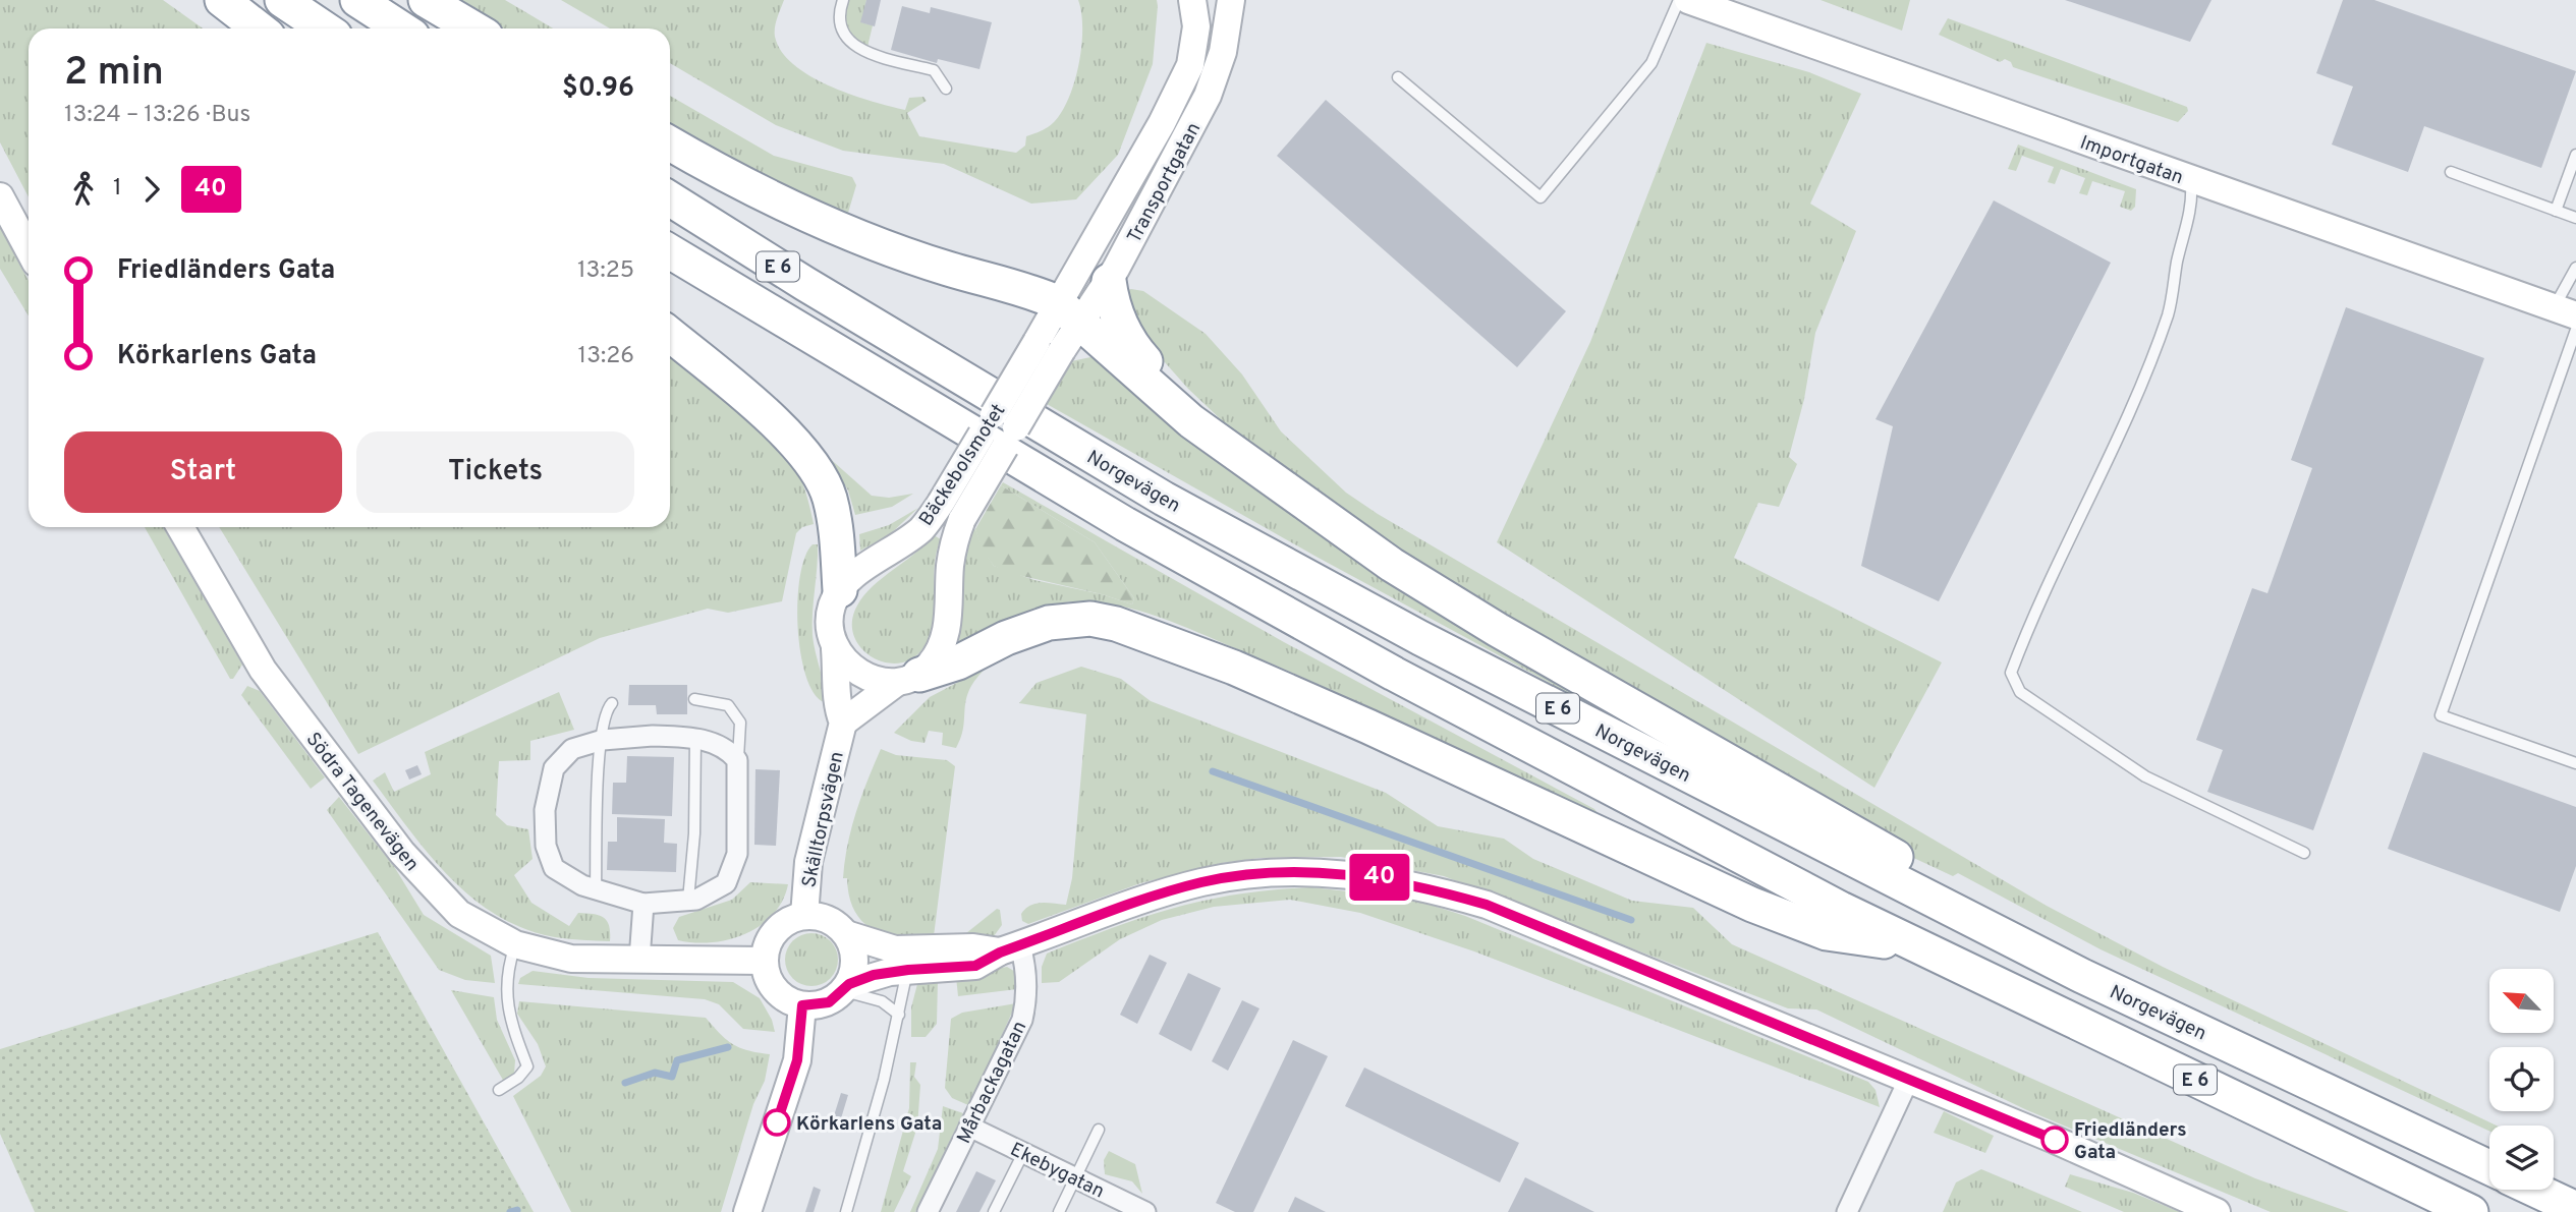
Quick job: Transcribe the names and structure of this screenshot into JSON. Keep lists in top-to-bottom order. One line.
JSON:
{"streets":{"highway":["E 6","Norgevägen"],"street":["Importgatan","Transportgatan","Bäckebolsmotet","Södra Tagenevägen","Skälltorpsvägen","Mårbackagatan","Ekebygatan"]},"crossings":[["Transportgatan","Bäckebolsmotet"],["Södra Tagenevägen","Skälltorpsvägen"],["Mårbackagatan","Ekebygatan"]],"places":["Körkarlens Gata","Friedländers Gata"],"lines":["bus line 40"],"north":"top left","page":{"on_map":"40","heading":["2 min","13:24 – 13:26 · Bus","$0.96"],"legs":["1","40"],"list":[{"name":"Friedländers Gata","value":"13:25"},{"name":"Körkarlens Gata","value":"13:26"}],"buttons":["Start","Tickets"]}}
